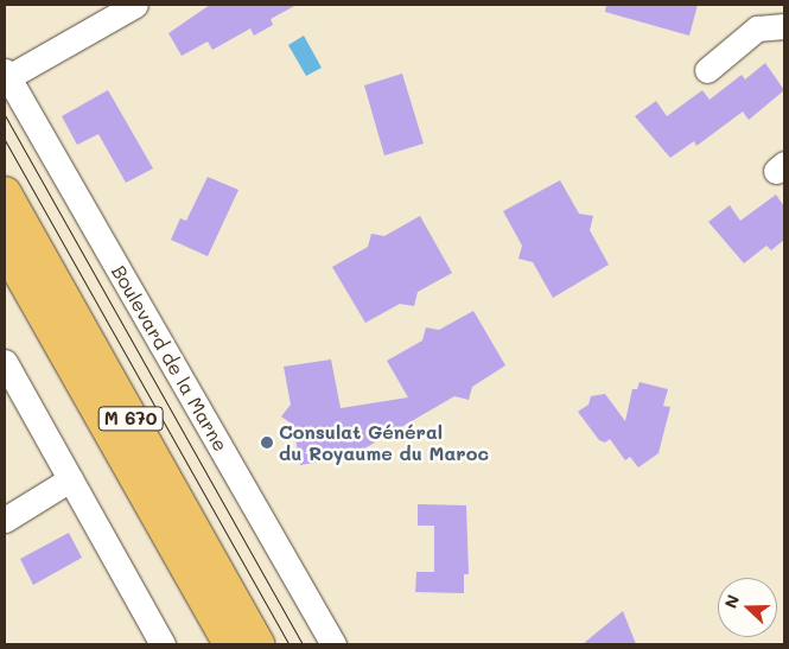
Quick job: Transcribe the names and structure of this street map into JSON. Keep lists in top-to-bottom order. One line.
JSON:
{"streets":{"main road":["M 670"],"street":["Boulevard de la Marne"]},"places":["Consulat Général du Royaume du Maroc"],"north":"left"}
